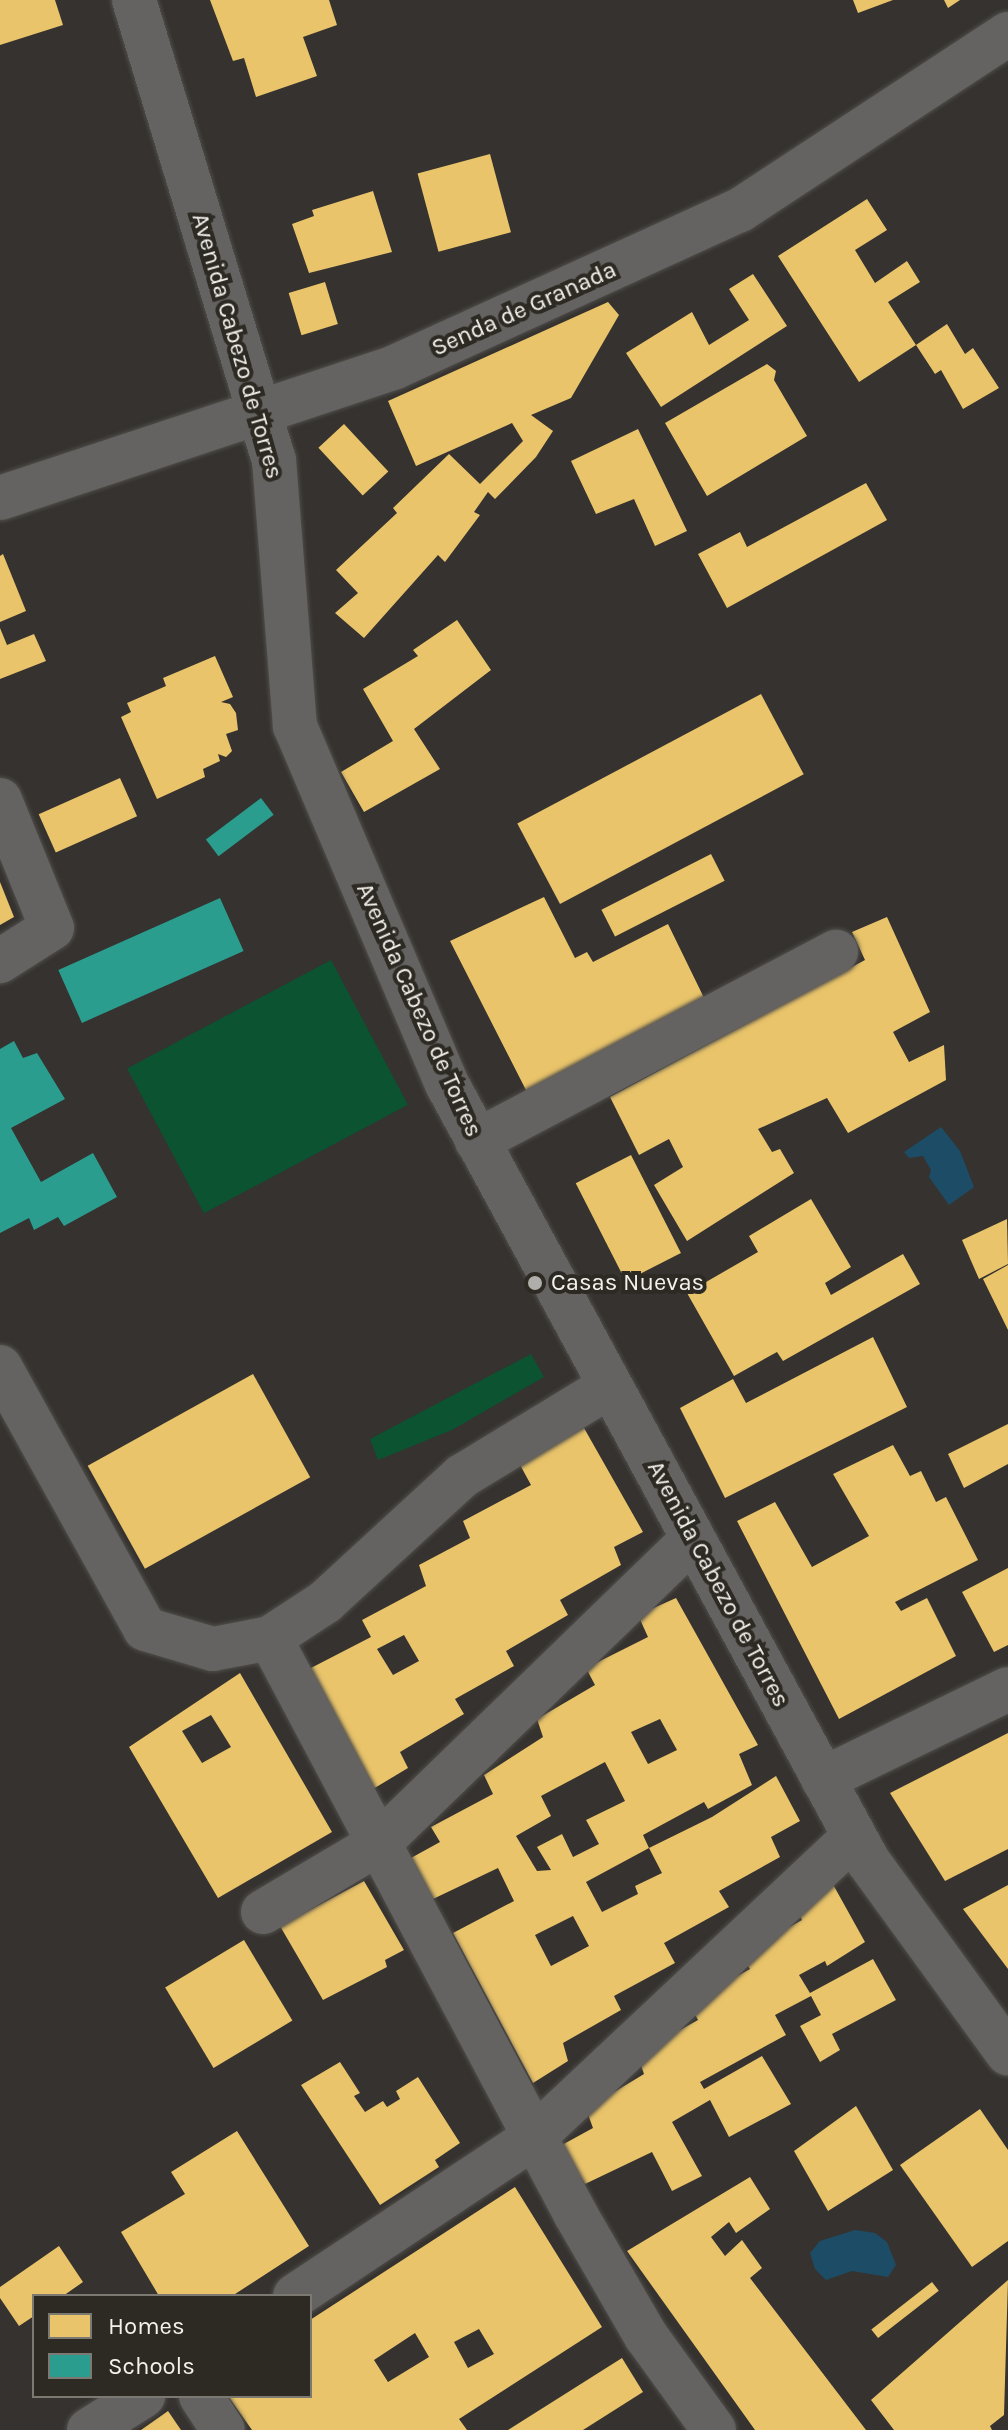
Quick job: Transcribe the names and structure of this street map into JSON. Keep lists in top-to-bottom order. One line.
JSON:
{"streets":{"street":["Senda de Granada","Avenida Cabezo de Torres"]},"crossings":[["Senda de Granada","Avenida Cabezo de Torres"]],"places":["Casas Nuevas"],"legend":["Homes","Schools"]}
